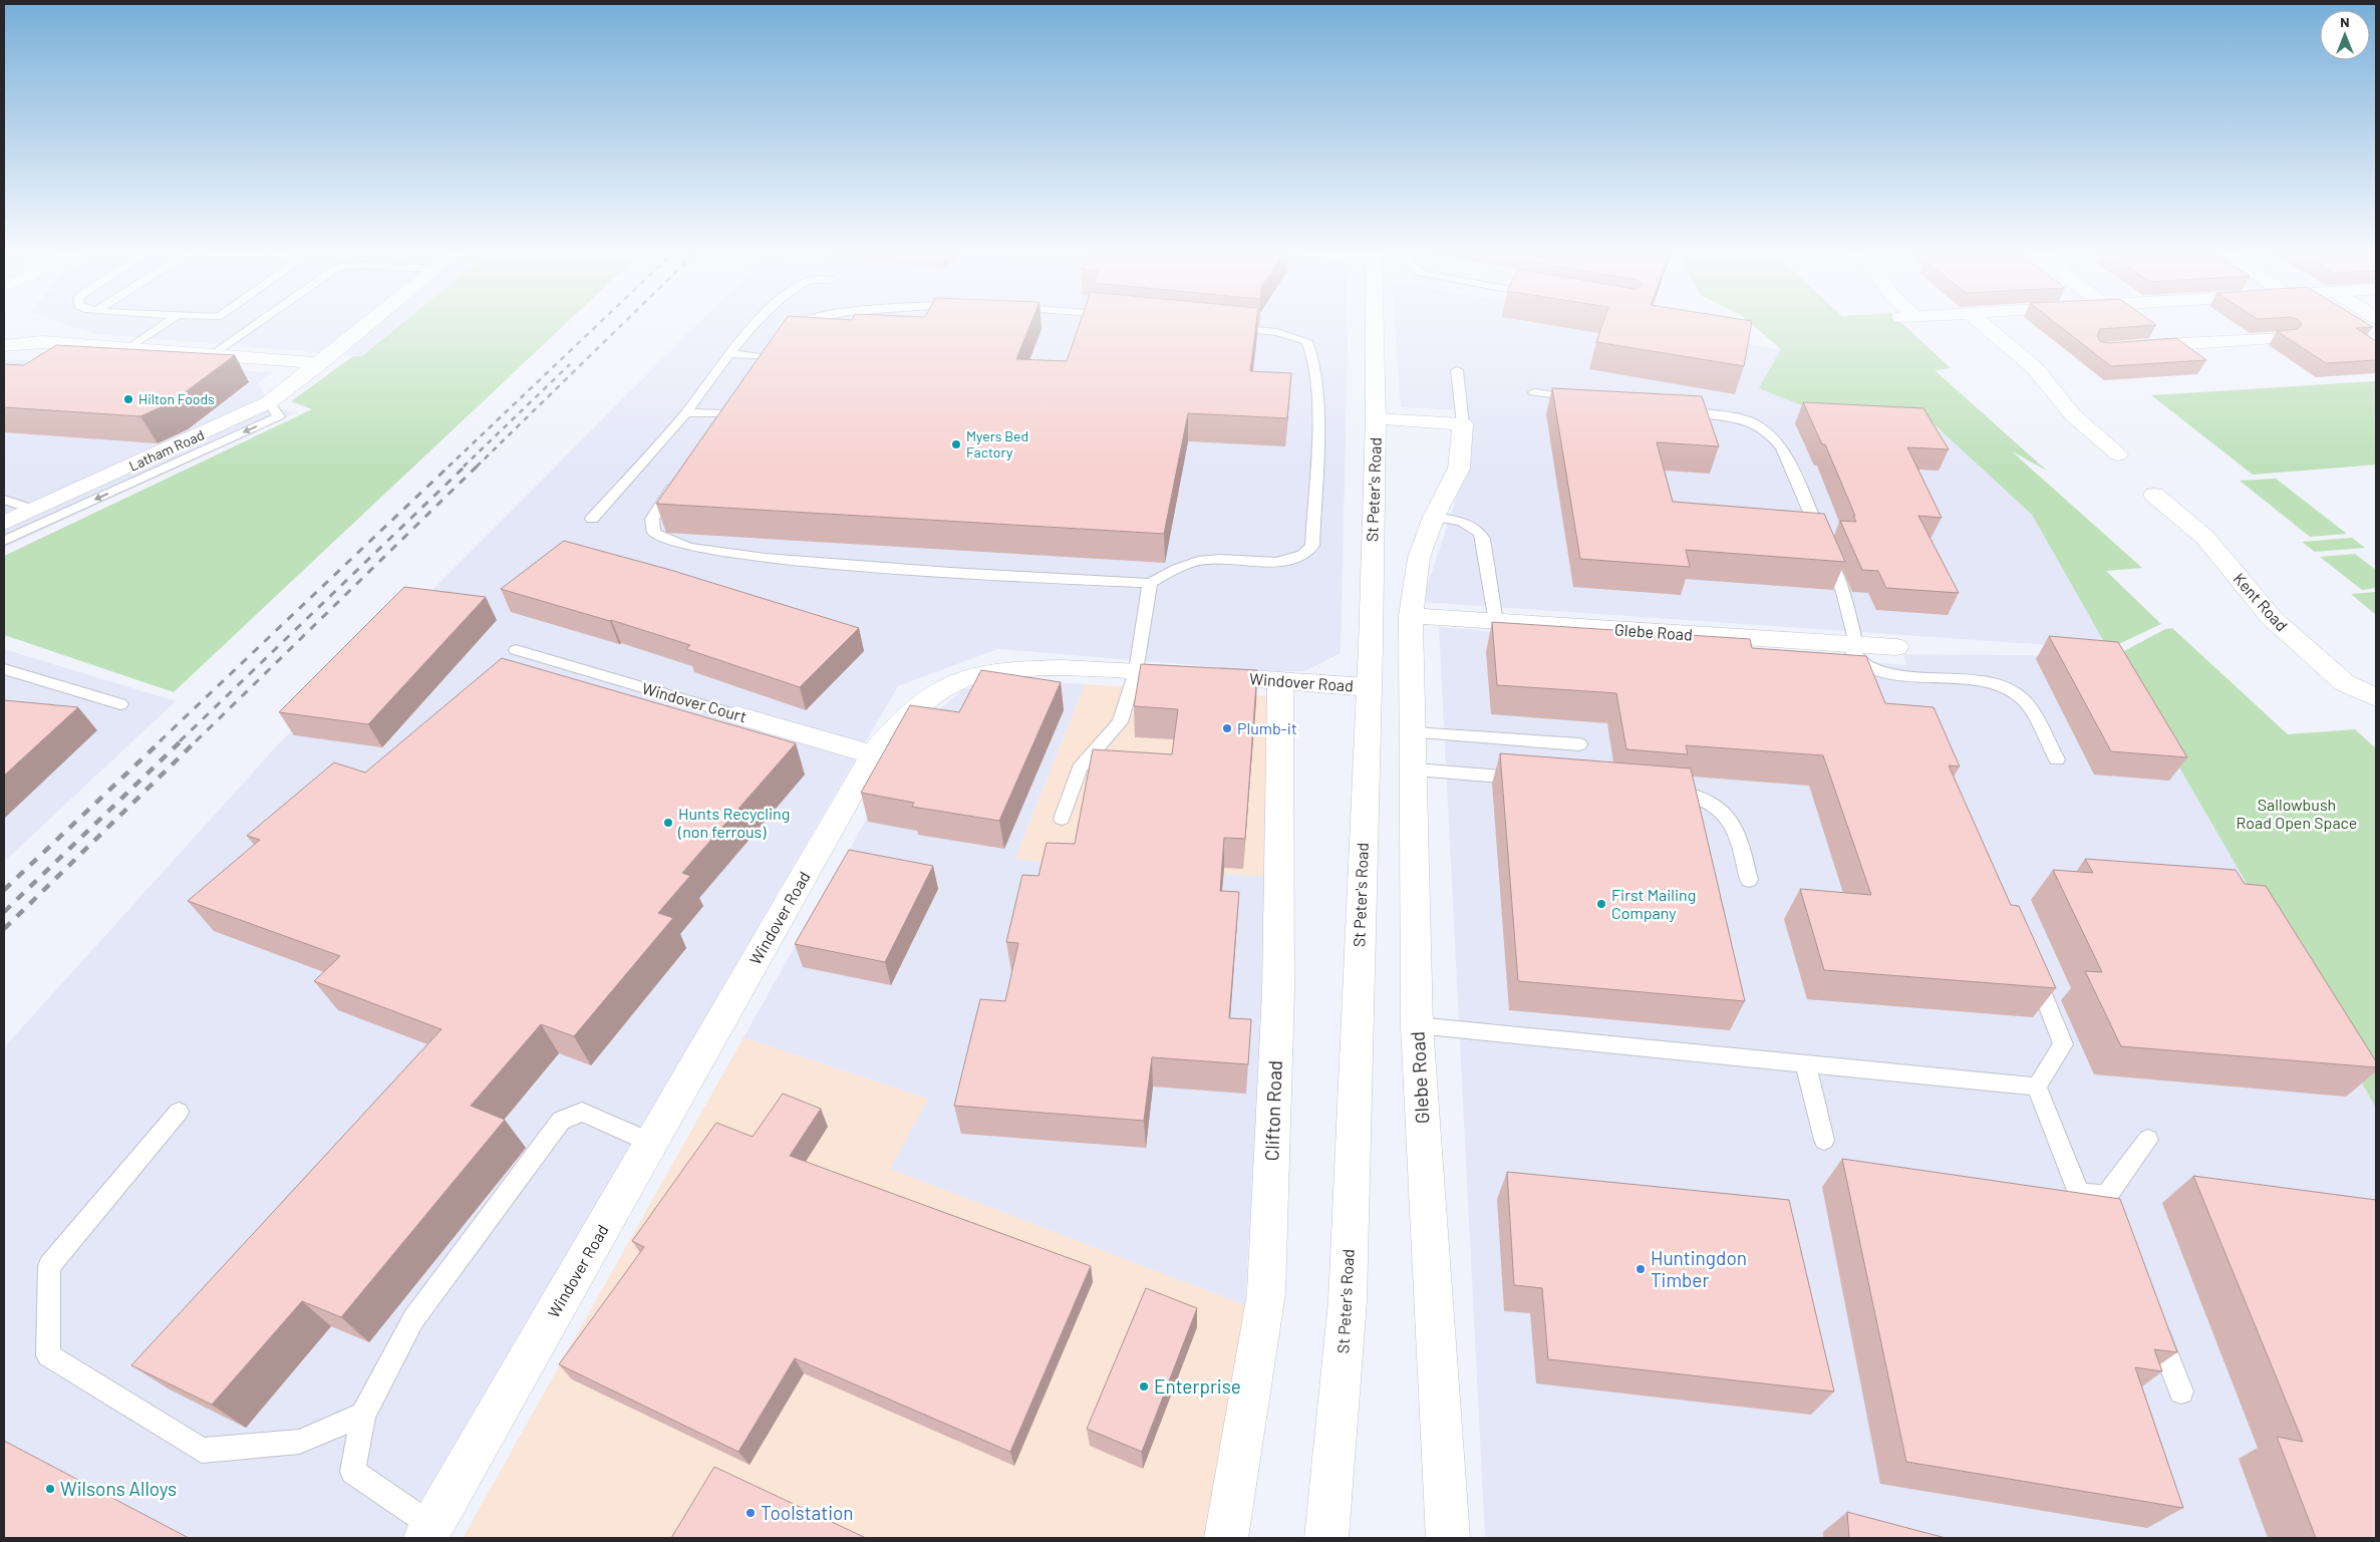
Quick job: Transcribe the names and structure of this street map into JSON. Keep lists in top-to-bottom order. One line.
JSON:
{"streets":{"main road":["Latham Road","St Peter's Road","Kent Road","Glebe Road","Windover Road","Windover Court","Clifton Road"]},"crossings":[["St Peter's Road","Windover Road"],["Windover Road","Windover Court"],["Windover Road","Clifton Road"]],"parks":["Sallowbush Road Open Space"],"places":["Hilton Foods","Myers Bed Factory","Plumb-it","Hunts Recycling (non ferrous)","First Mailing Company","Huntingdon Timber","Enterprise","Wilsons Alloys","Toolstation"],"north":"top"}
